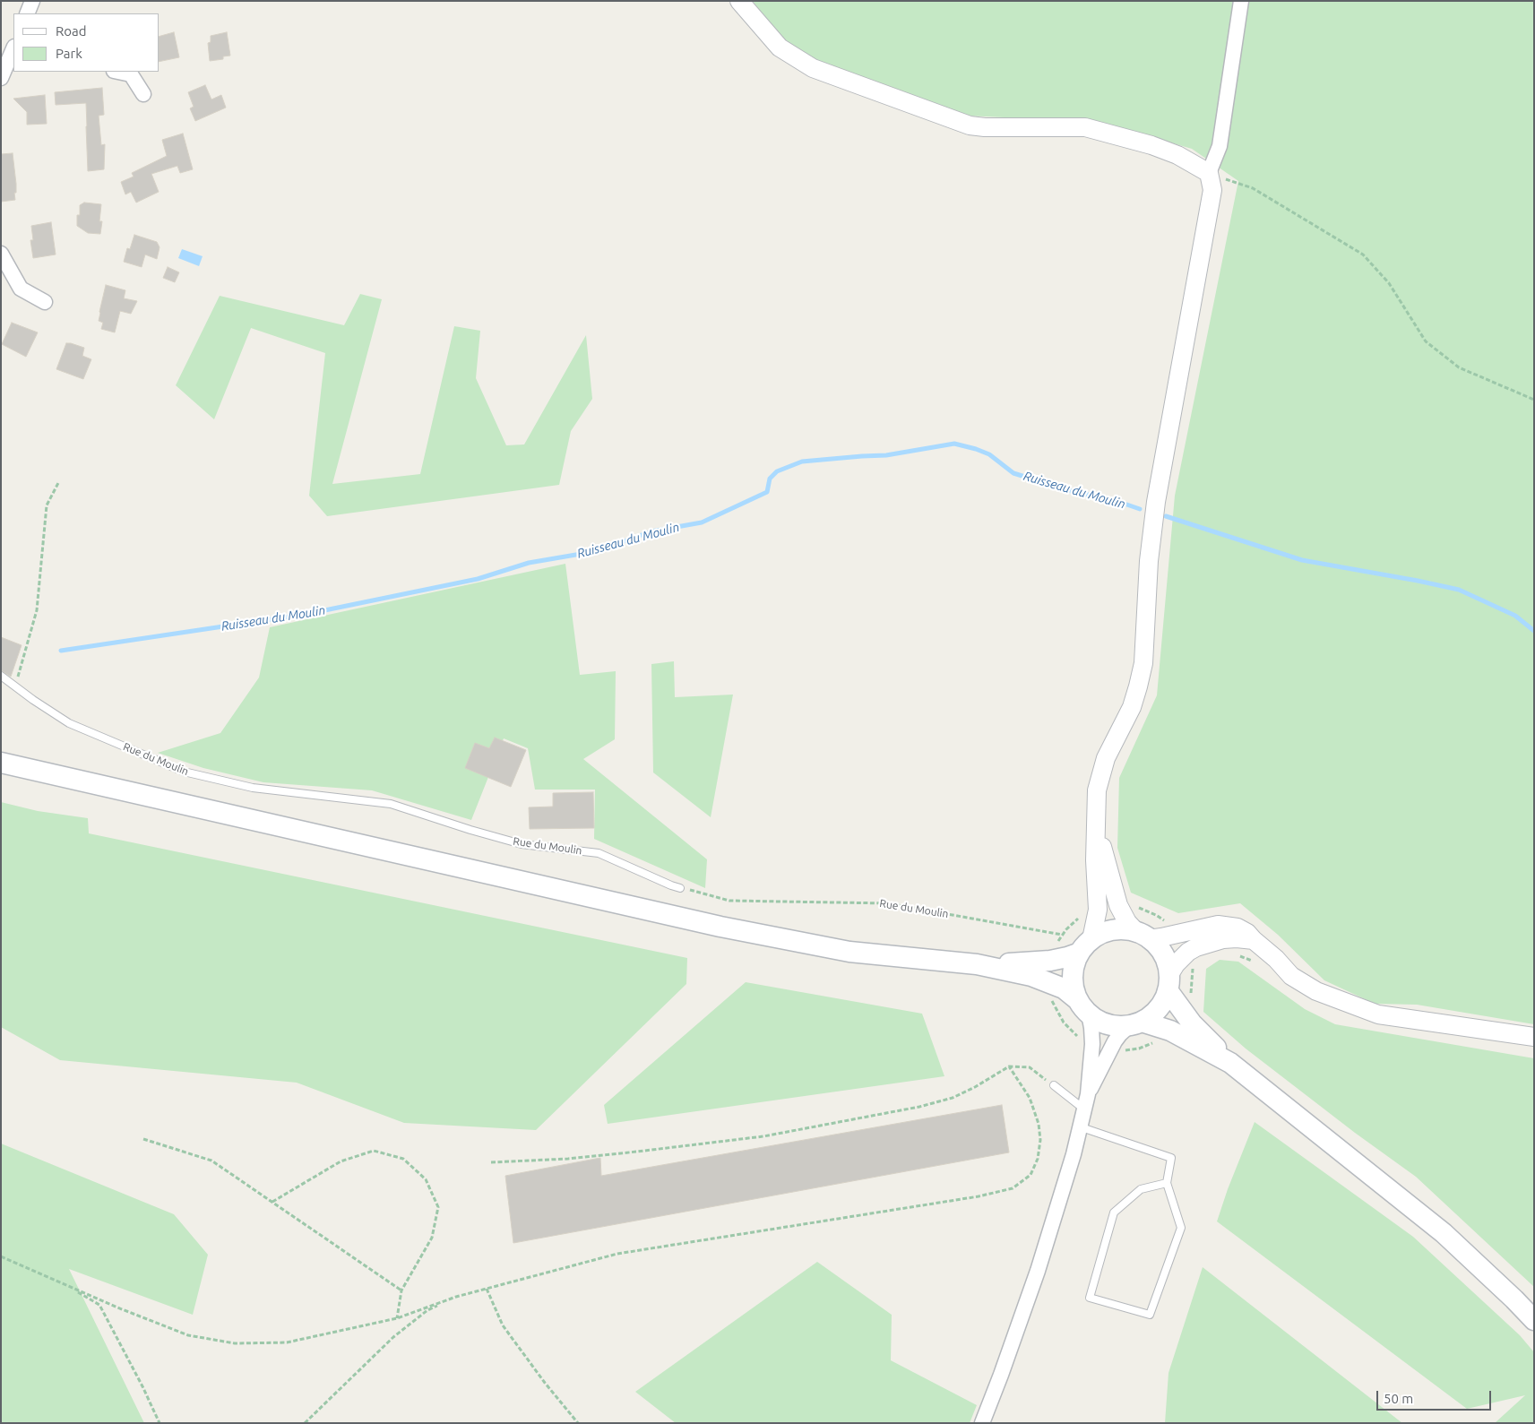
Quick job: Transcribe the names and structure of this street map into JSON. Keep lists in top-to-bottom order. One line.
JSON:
{"streets":{"lane":["Rue du Moulin"]},"water":["Ruisseau du Moulin"],"legend":["Road","Park"],"scale_bar":"50 m"}
